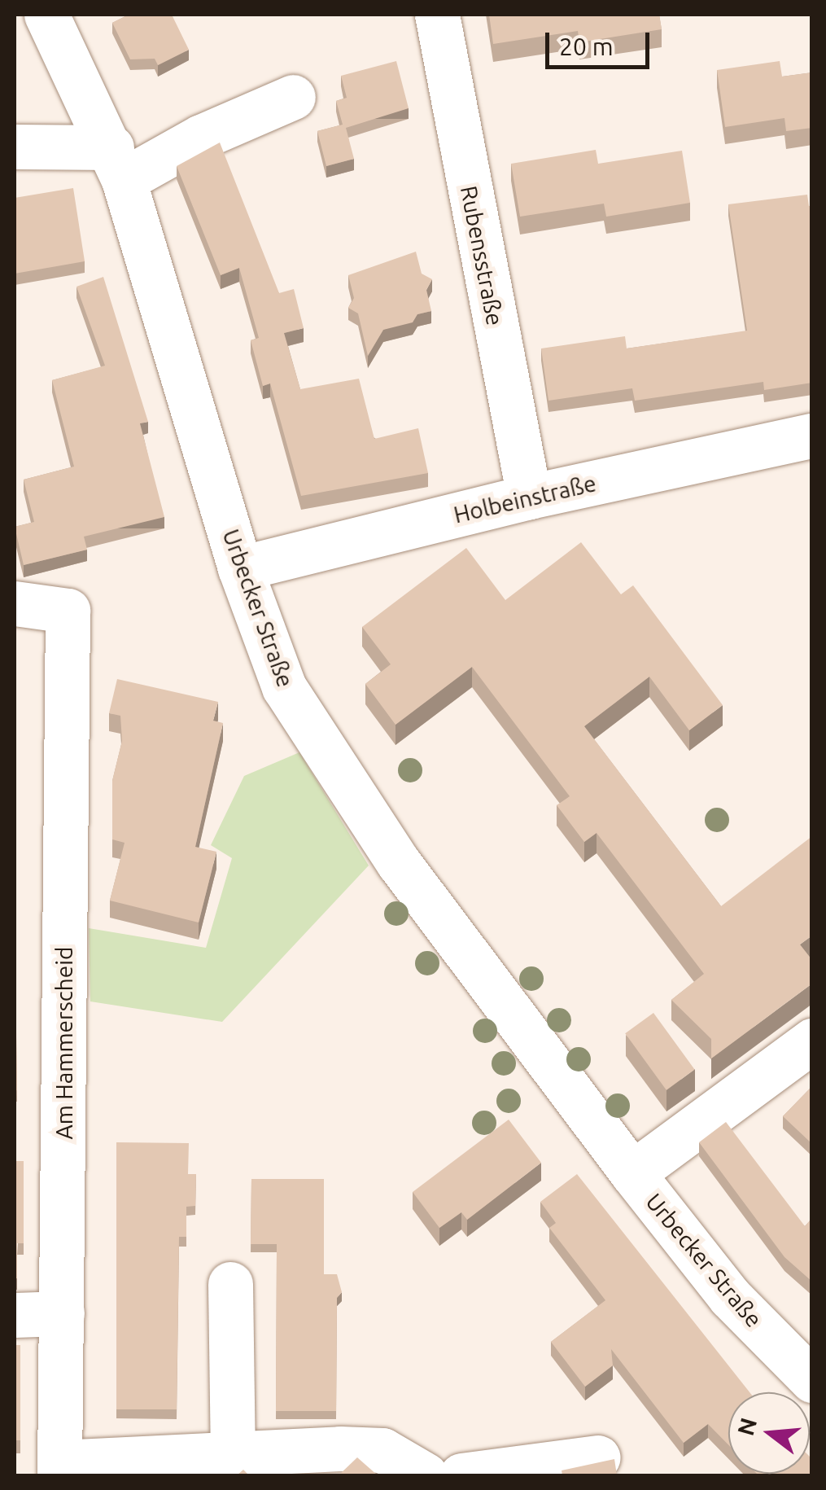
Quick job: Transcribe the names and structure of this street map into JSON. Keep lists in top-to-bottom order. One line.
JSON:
{"streets":{"street":["Rubensstraße","Holbeinstraße","Urbecker Straße","Am Hammerscheid"]},"crossings":[["Rubensstraße","Holbeinstraße"],["Holbeinstraße","Urbecker Straße"]],"scale_bar":"20 m","north":"left"}
